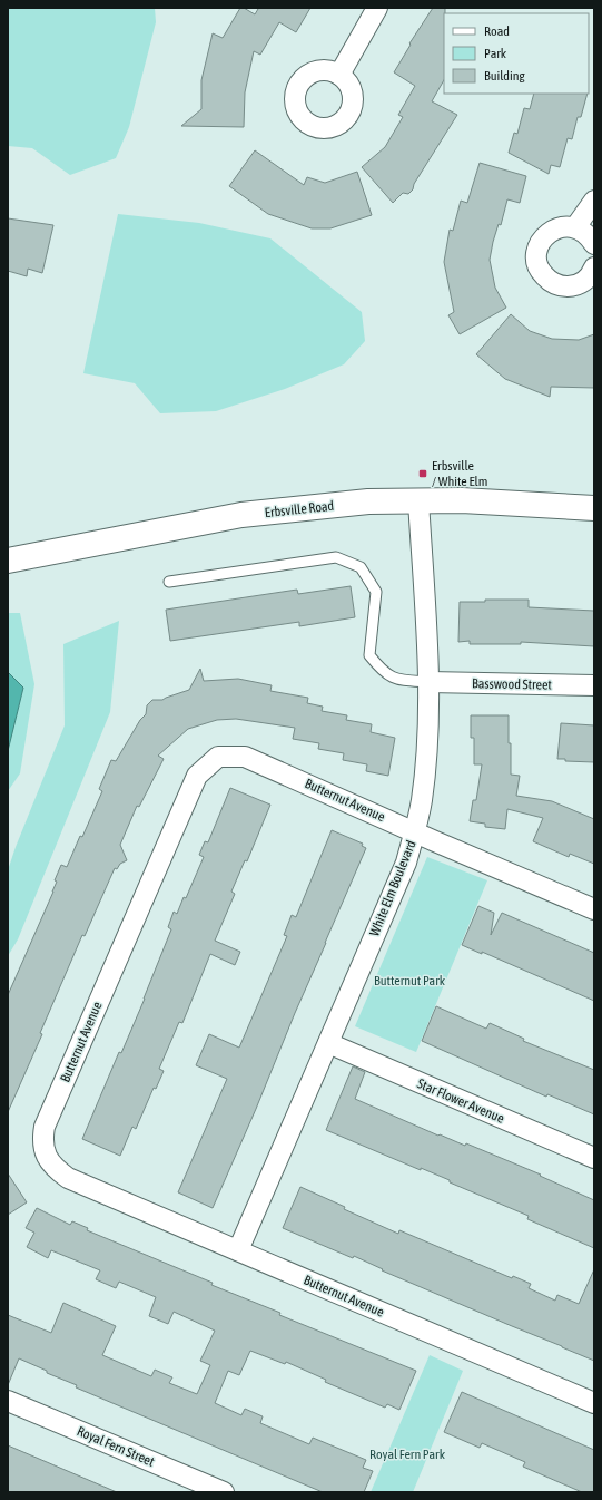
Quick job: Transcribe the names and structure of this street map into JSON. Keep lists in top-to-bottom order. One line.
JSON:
{"streets":{"main road":["Erbsville Road"],"street":["Basswood Street","Butternut Avenue","White Elm Boulevard","Star Flower Avenue","Royal Fern Street"]},"crossings":[["Erbsville Road","White Elm Boulevard"],["Basswood Street","White Elm Boulevard"],["Butternut Avenue","White Elm Boulevard"],["White Elm Boulevard","Star Flower Avenue"]],"parks":["Butternut Park","Royal Fern Park"],"places":{"transit":["Erbsville / White Elm"]},"legend":["Road","Park","Building"]}
